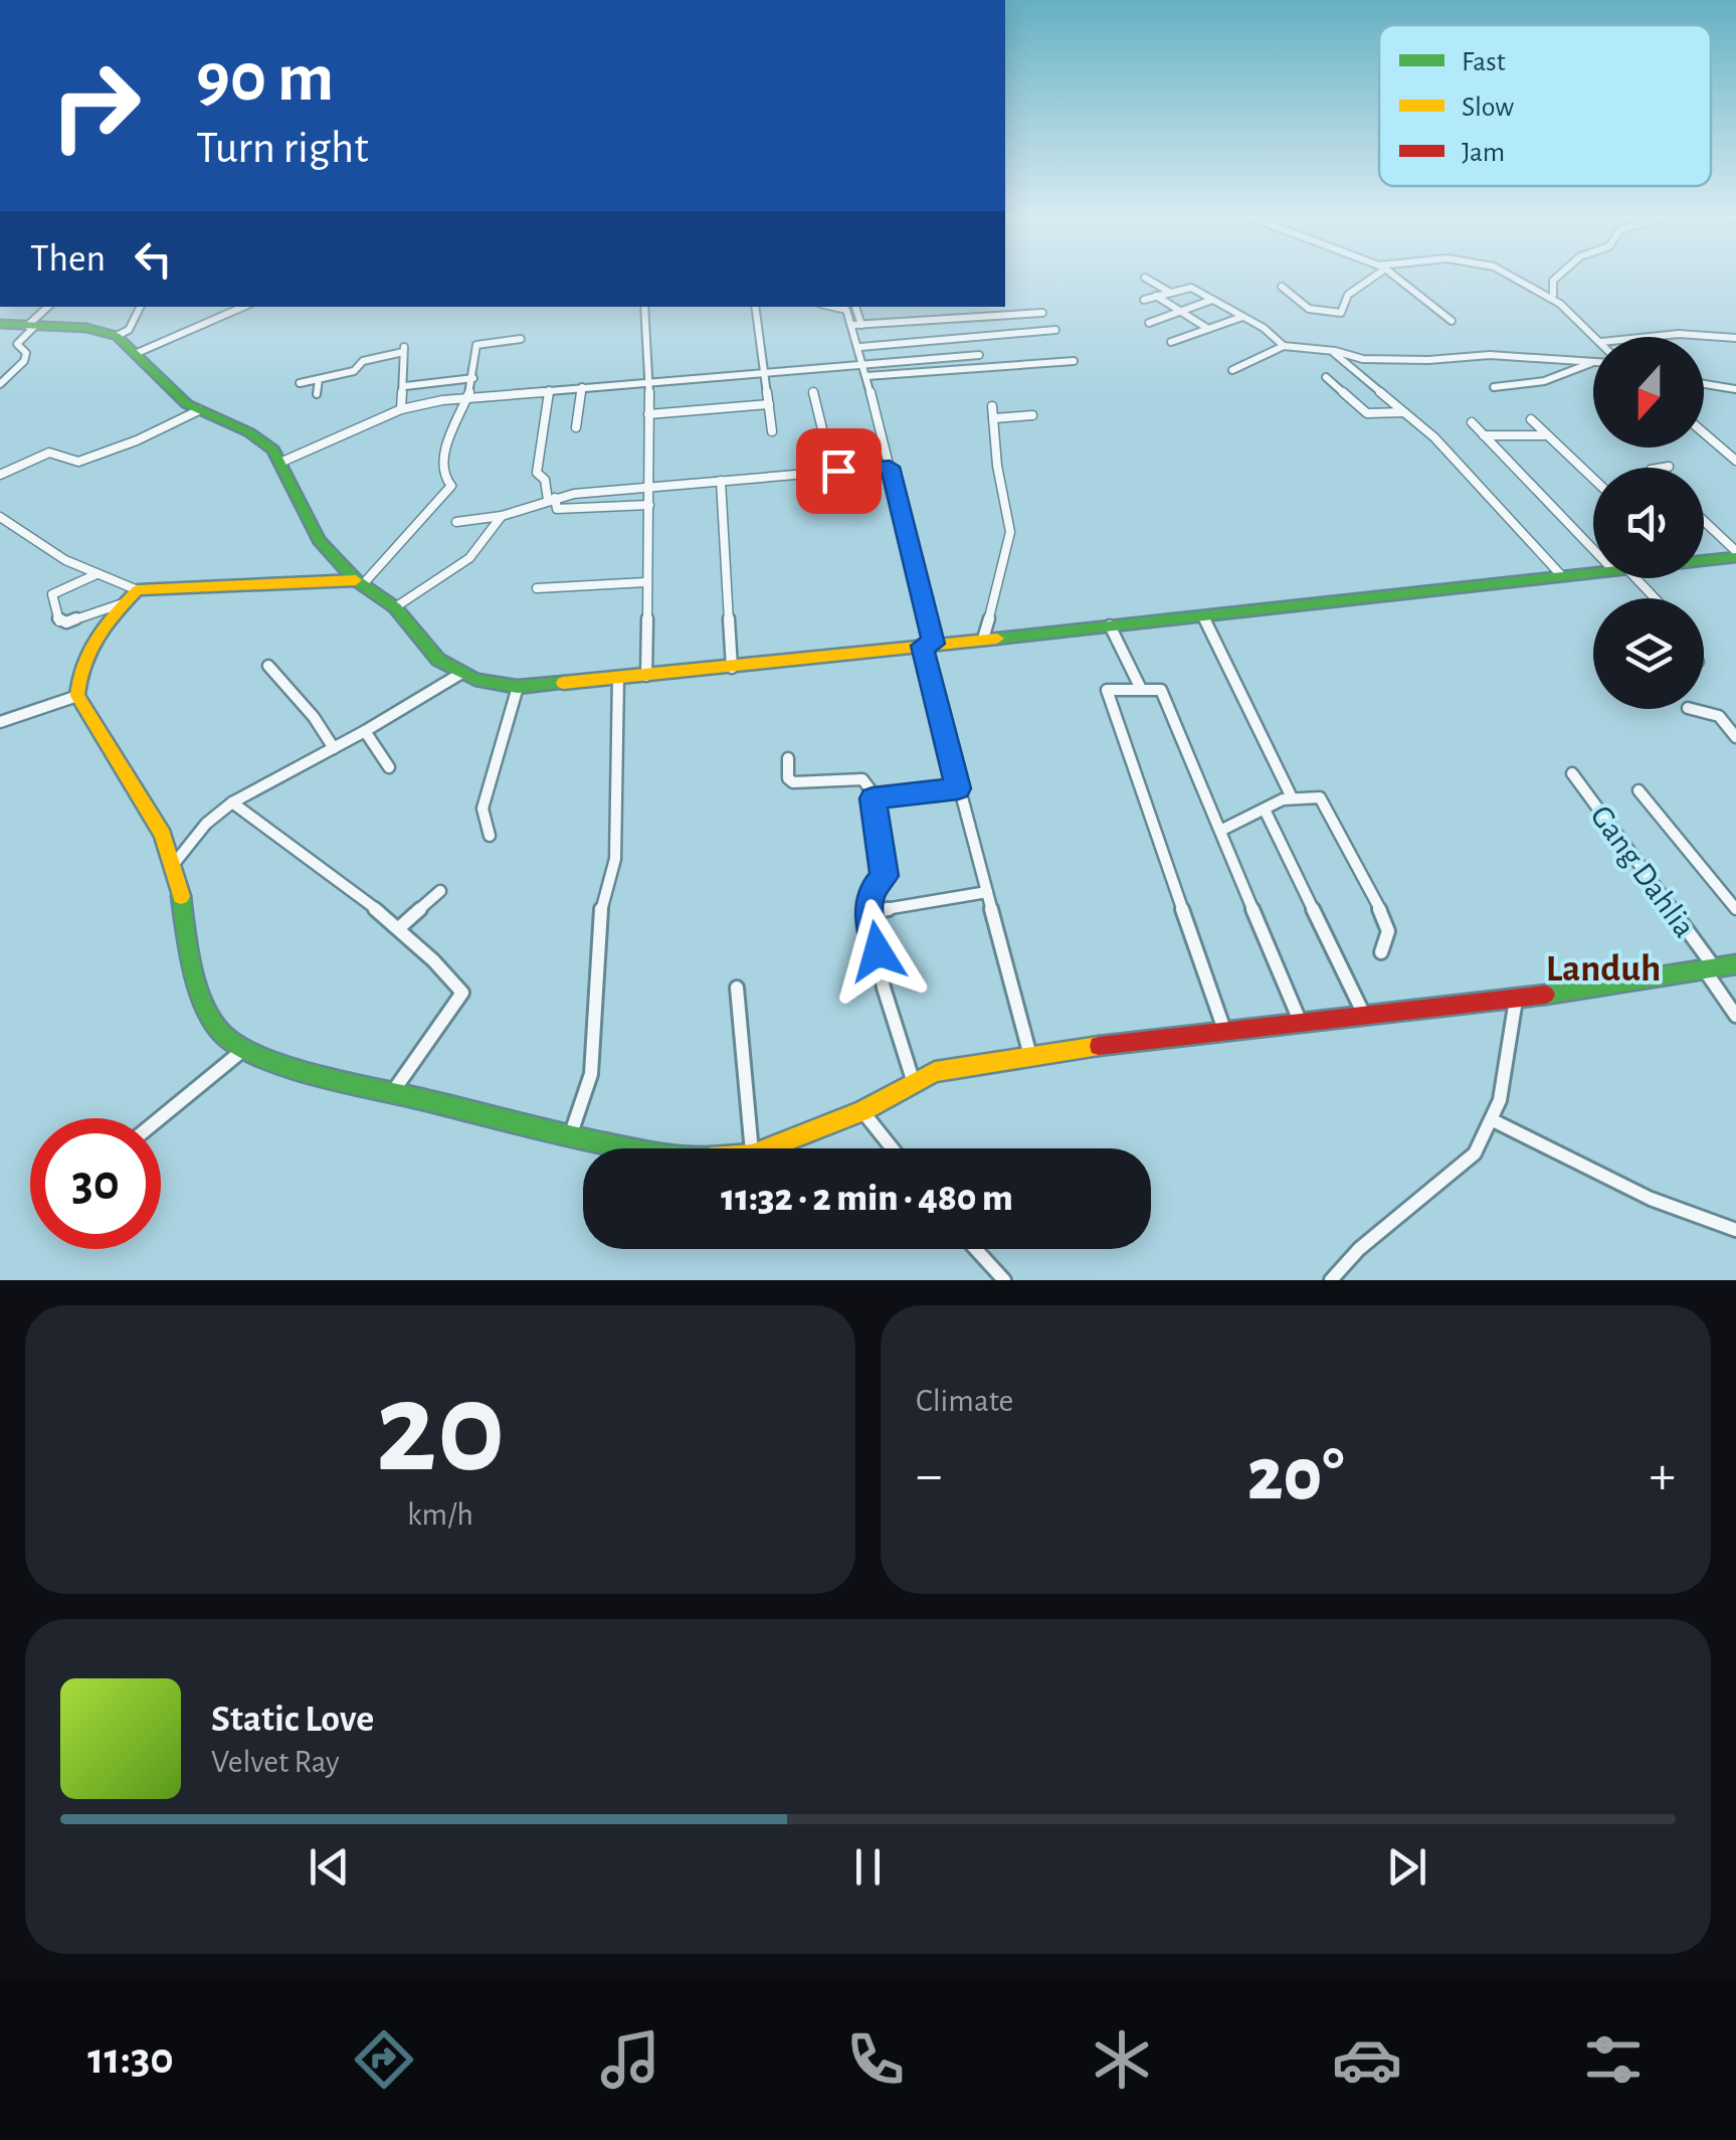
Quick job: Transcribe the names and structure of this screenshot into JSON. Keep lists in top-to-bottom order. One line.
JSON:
{"streets":{"street":["Gang Dahlia"]},"districts":["Landuh"],"legend":["Fast","Slow","Jam"],"north":"bottom","page":{"turn":["90 m","Turn right"],"then":"Then","limit":"30","trip":"11:32 · 2 min · 480 m","tile":[["20","km/h"],"Climate"],"heat":["−","20°","+"],"song":["Static Love","Velvet Ray"],"tabs":"11:30"}}
